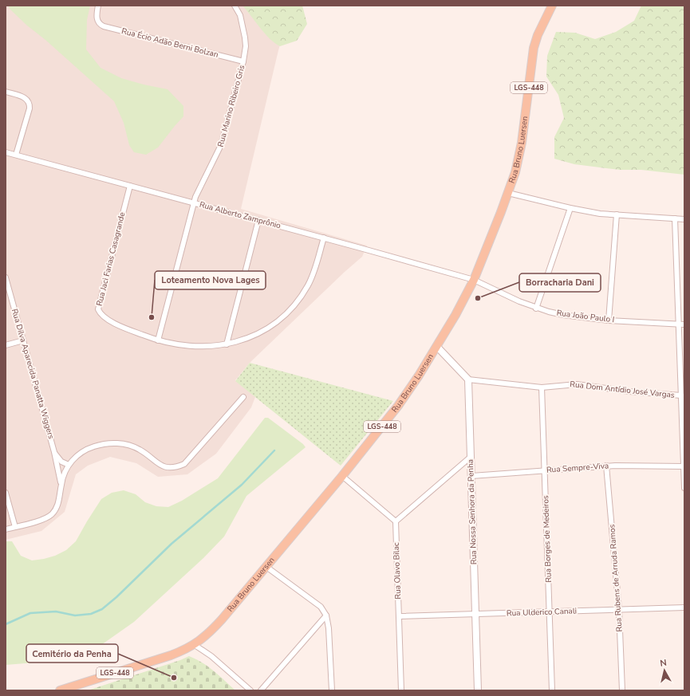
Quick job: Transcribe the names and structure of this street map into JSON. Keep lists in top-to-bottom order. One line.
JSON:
{"streets":{"main road":["LGS-448","Rua Bruno Luersen"],"street":["Rua Écio Adão Berni Bolzan","Rua Marino Ribeiro Gris","Rua Alberto Zamprônio","Rua Jaci Farias Casagrande","Rua João Paulo I","Rua Dilva Aparecida Panatta Wiggers","Rua Dom Antídio José Vargas","Rua Sempre-Viva","Rua Nossa Senhora da Penha","Rua Borges de Medeiros","Rua Olavo Bilac","Rua Rubens de Arruda Ramos","Rua Ulderico Canali"]},"crossings":[["Rua Écio Adão Berni Bolzan","Rua Marino Ribeiro Gris"],["Rua Marino Ribeiro Gris","Rua Alberto Zamprônio"],["Rua Marino Ribeiro Gris","Rua Jaci Farias Casagrande"],["Rua Bruno Luersen","Rua Alberto Zamprônio"],["Rua Bruno Luersen","Rua João Paulo I"],["Rua Alberto Zamprônio","Rua Jaci Farias Casagrande"],["Rua Alberto Zamprônio","Rua João Paulo I"],["Rua Dom Antídio José Vargas","Rua Nossa Senhora da Penha"],["Rua Dom Antídio José Vargas","Rua Borges de Medeiros"],["Rua Sempre-Viva","Rua Nossa Senhora da Penha"],["Rua Sempre-Viva","Rua Borges de Medeiros"],["Rua Sempre-Viva","Rua Rubens de Arruda Ramos"],["Rua Nossa Senhora da Penha","Rua Ulderico Canali"],["Rua Borges de Medeiros","Rua Ulderico Canali"],["Rua Olavo Bilac","Rua Ulderico Canali"],["Rua Rubens de Arruda Ramos","Rua Ulderico Canali"]],"places":["Borracharia Dani","Loteamento Nova Lages","Cemitério da Penha"],"north":"top"}
